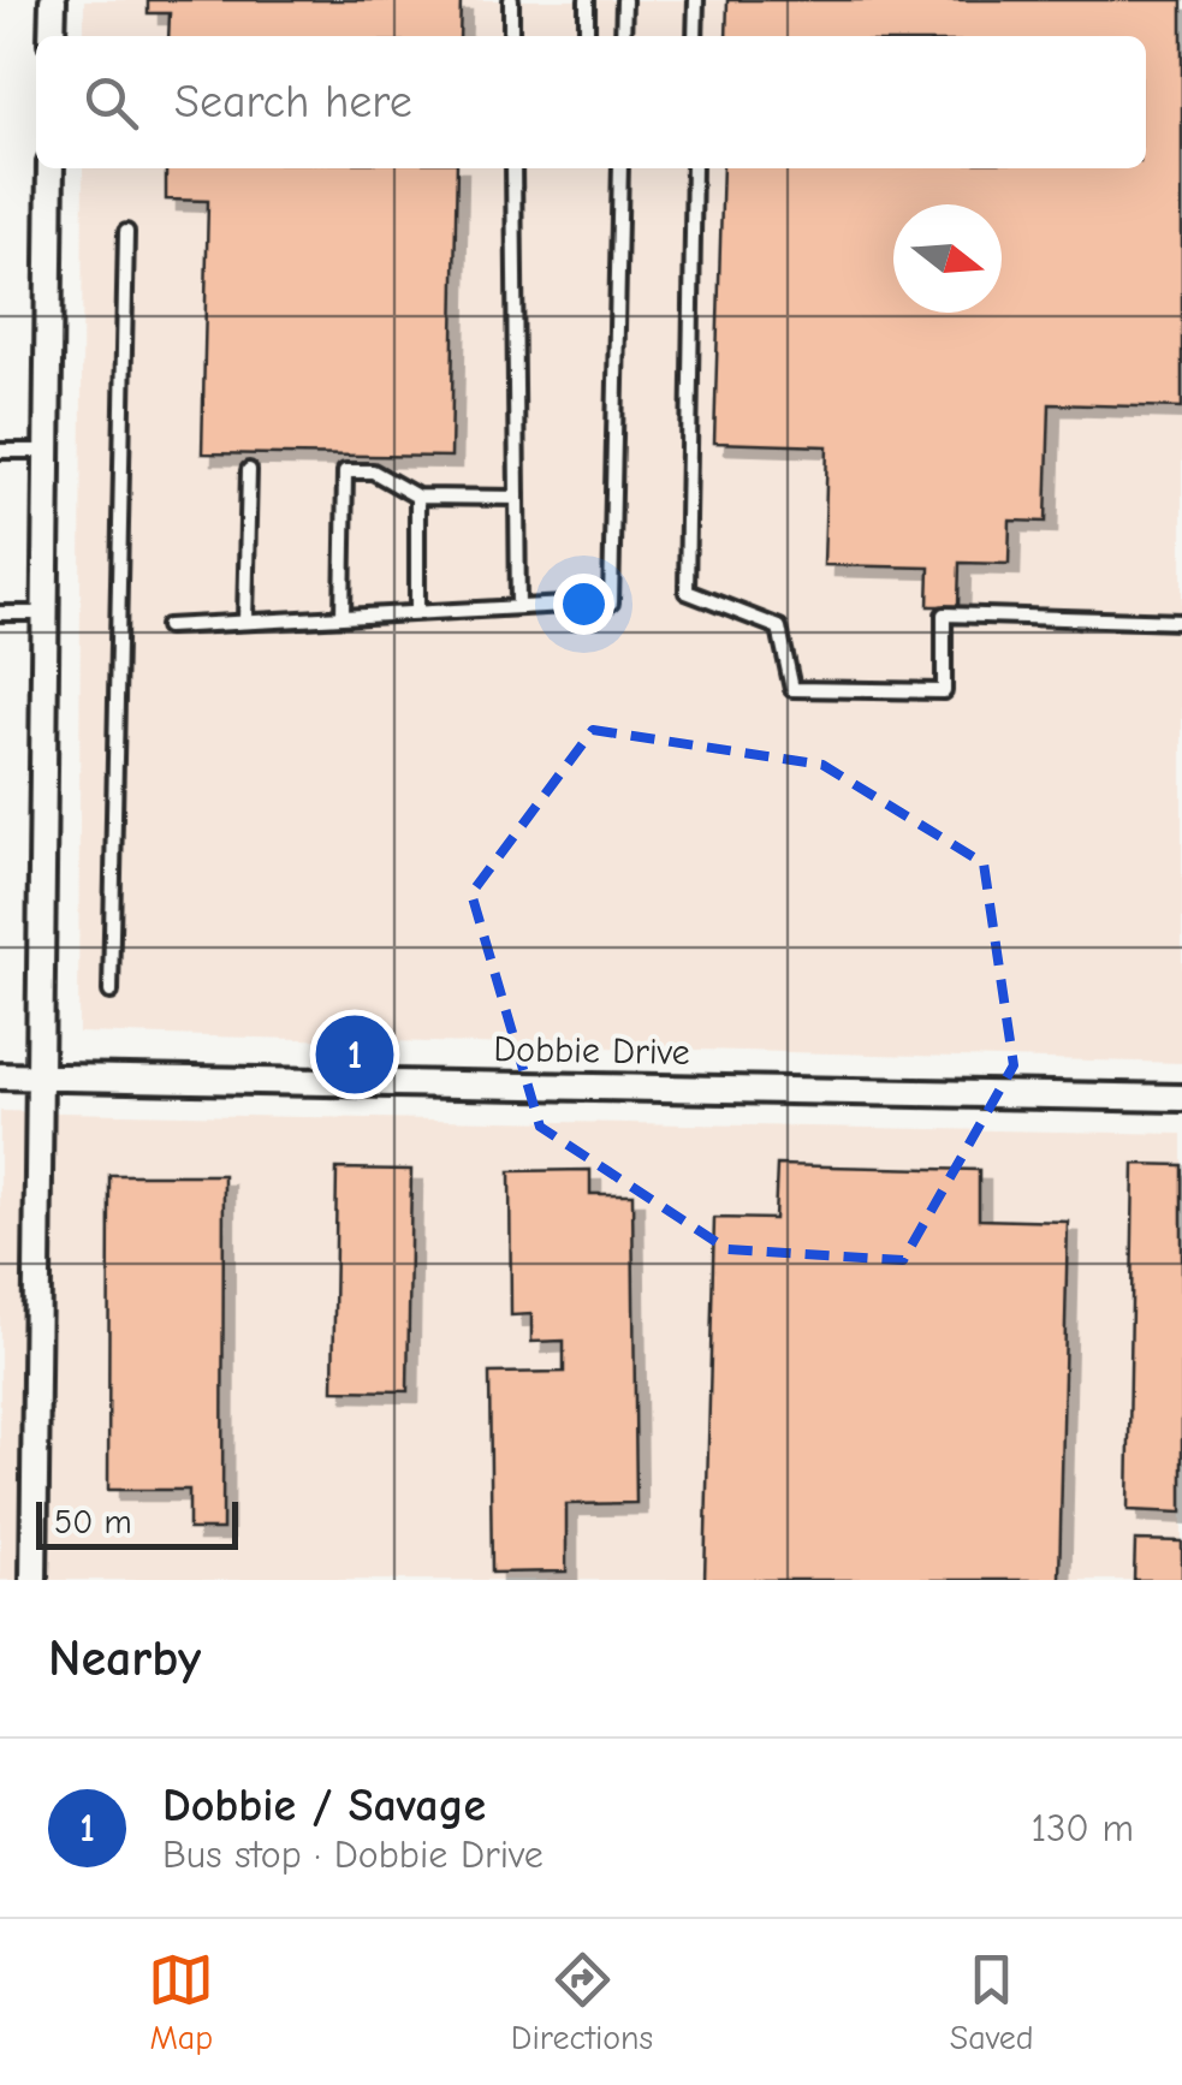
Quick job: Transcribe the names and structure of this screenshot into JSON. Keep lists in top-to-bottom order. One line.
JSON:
{"streets":{"street":["Dobbie Drive"]},"scale_bar":"50 m","north":"right","page":{"search":"Search here","pins":"1","scale":"50 m","heading":"Nearby","list":[{"mark":"1","name":"Dobbie / Savage","note":"Bus stop · Dobbie Drive","value":"130 m"}],"nav":["Map","Directions","Saved"]}}
